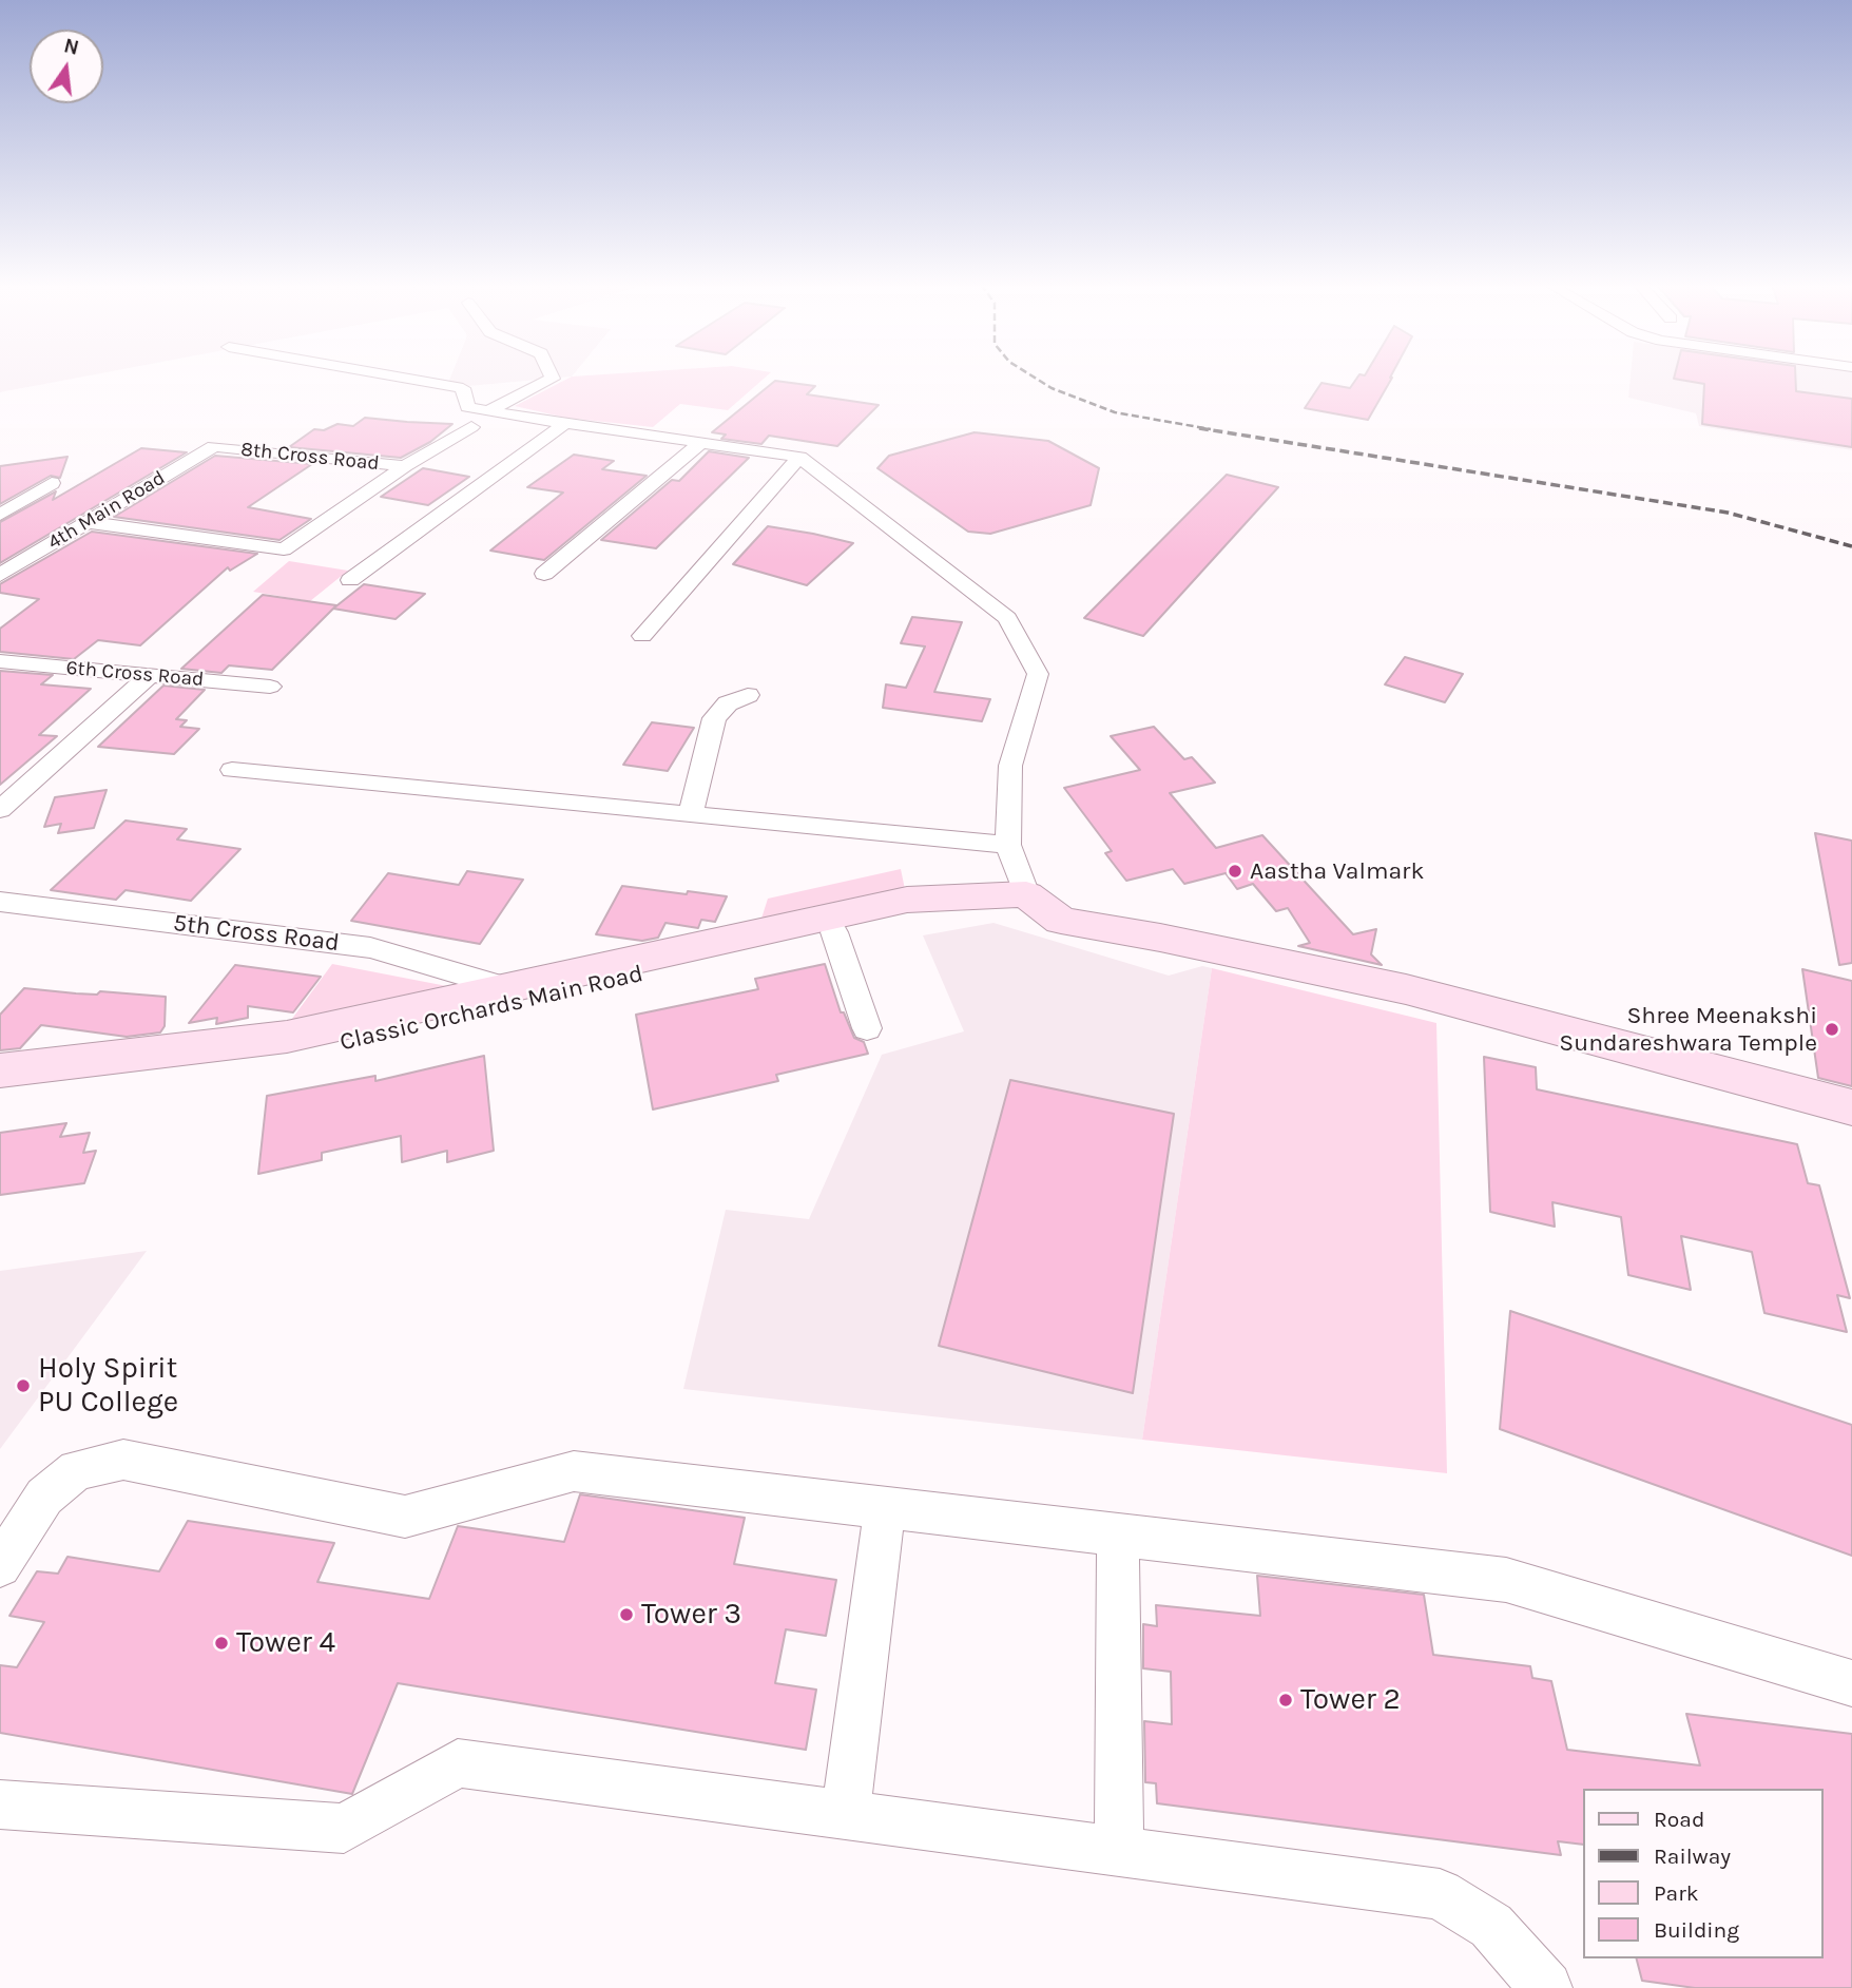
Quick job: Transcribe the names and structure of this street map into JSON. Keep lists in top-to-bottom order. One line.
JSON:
{"streets":{"street":["8th Cross Road","4th Main Road","6th Cross Road","5th Cross Road","Classic Orchards Main Road"]},"crossings":[["8th Cross Road","4th Main Road"],["5th Cross Road","Classic Orchards Main Road"]],"places":["Aastha Valmark","Shree Meenakshi Sundareshwara Temple","Holy Spirit PU College","Tower 3","Tower 4","Tower 2"],"legend":["Road","Railway","Park","Building"],"north":"top"}
